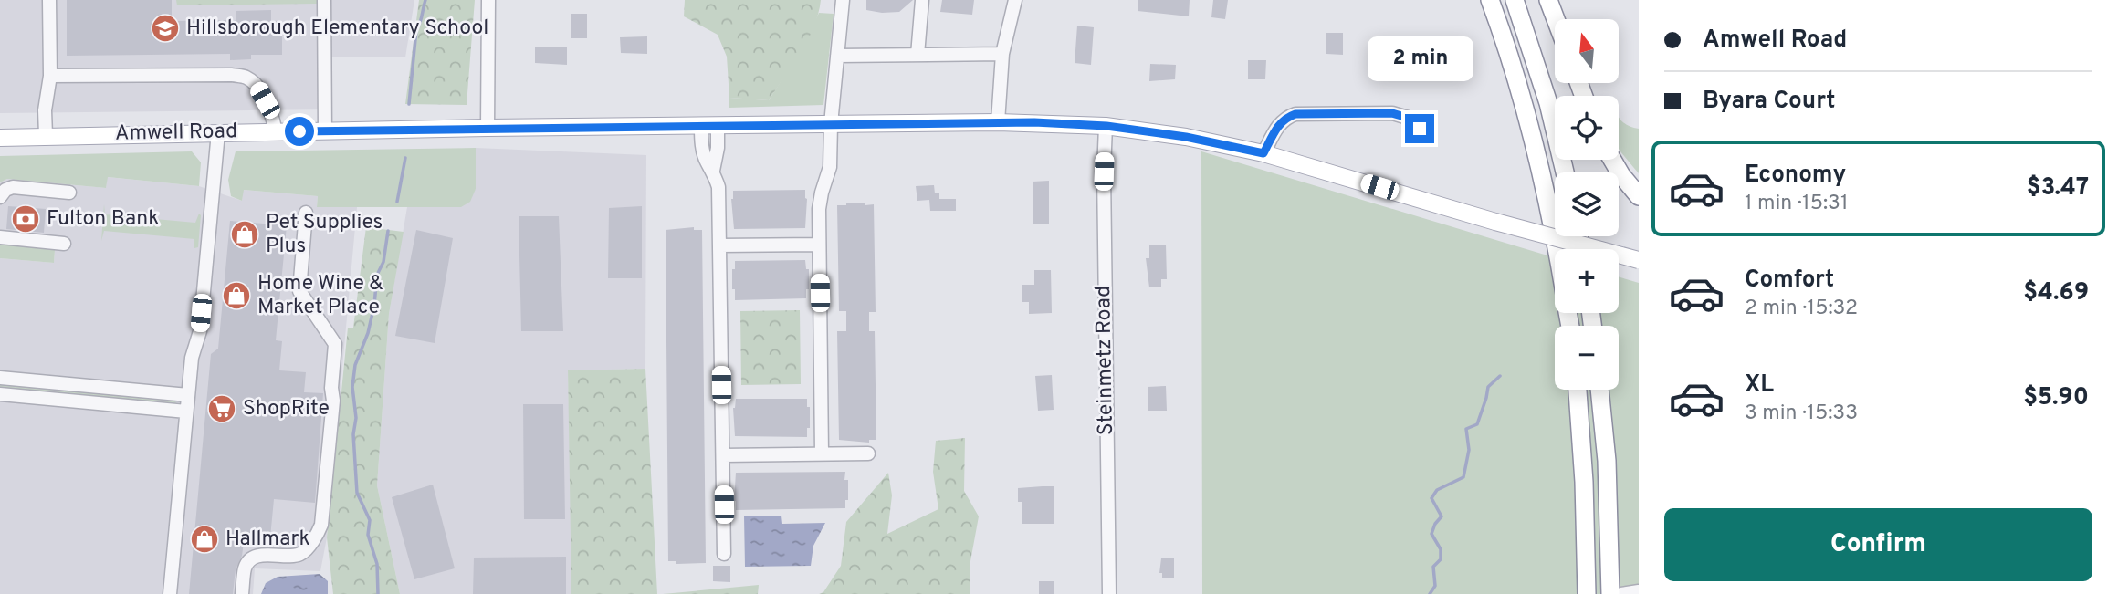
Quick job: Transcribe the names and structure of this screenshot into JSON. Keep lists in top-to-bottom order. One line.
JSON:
{"streets":{"main road":["Amwell Road"],"street":["Steinmetz Road"]},"crossings":[["Amwell Road","Steinmetz Road"]],"places":{"school or university":["Hillsborough Elementary School"],"bank":["Fulton Bank"],"shop":["Pet Supplies Plus","Home Wine & Market Place","Hallmark"],"supermarket":["ShopRite"]},"north":"top","page":{"banner":["Amwell Road","Byara Court"],"map_buttons":["+","−"],"bubble":"2 min","list":[{"name":"Economy","note":"1 min · 15:31","value":"$3.47"},{"name":"Comfort","note":"2 min · 15:32","value":"$4.69"},{"name":"XL","note":"3 min · 15:33","value":"$5.90"}],"buttons":"Confirm"}}
